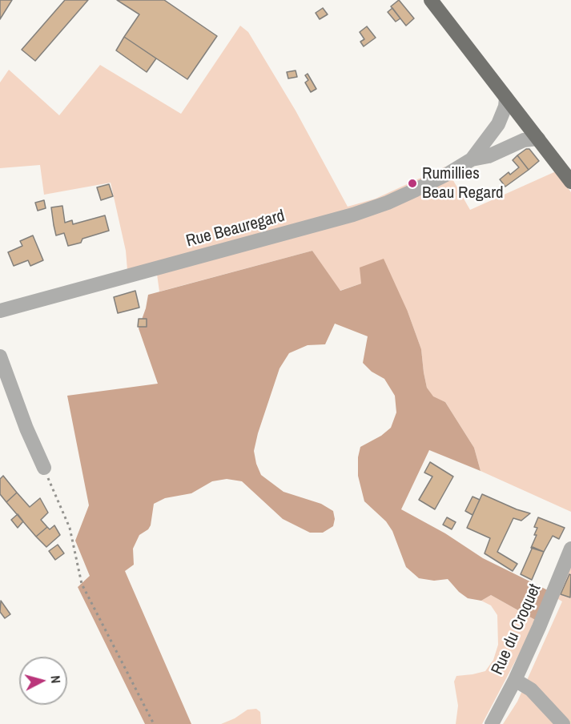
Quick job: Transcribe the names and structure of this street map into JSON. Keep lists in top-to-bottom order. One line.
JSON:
{"streets":{"street":["Rue Beauregard","Rue du Croquet"]},"places":["Rumillies Beau Regard"],"north":"right"}
